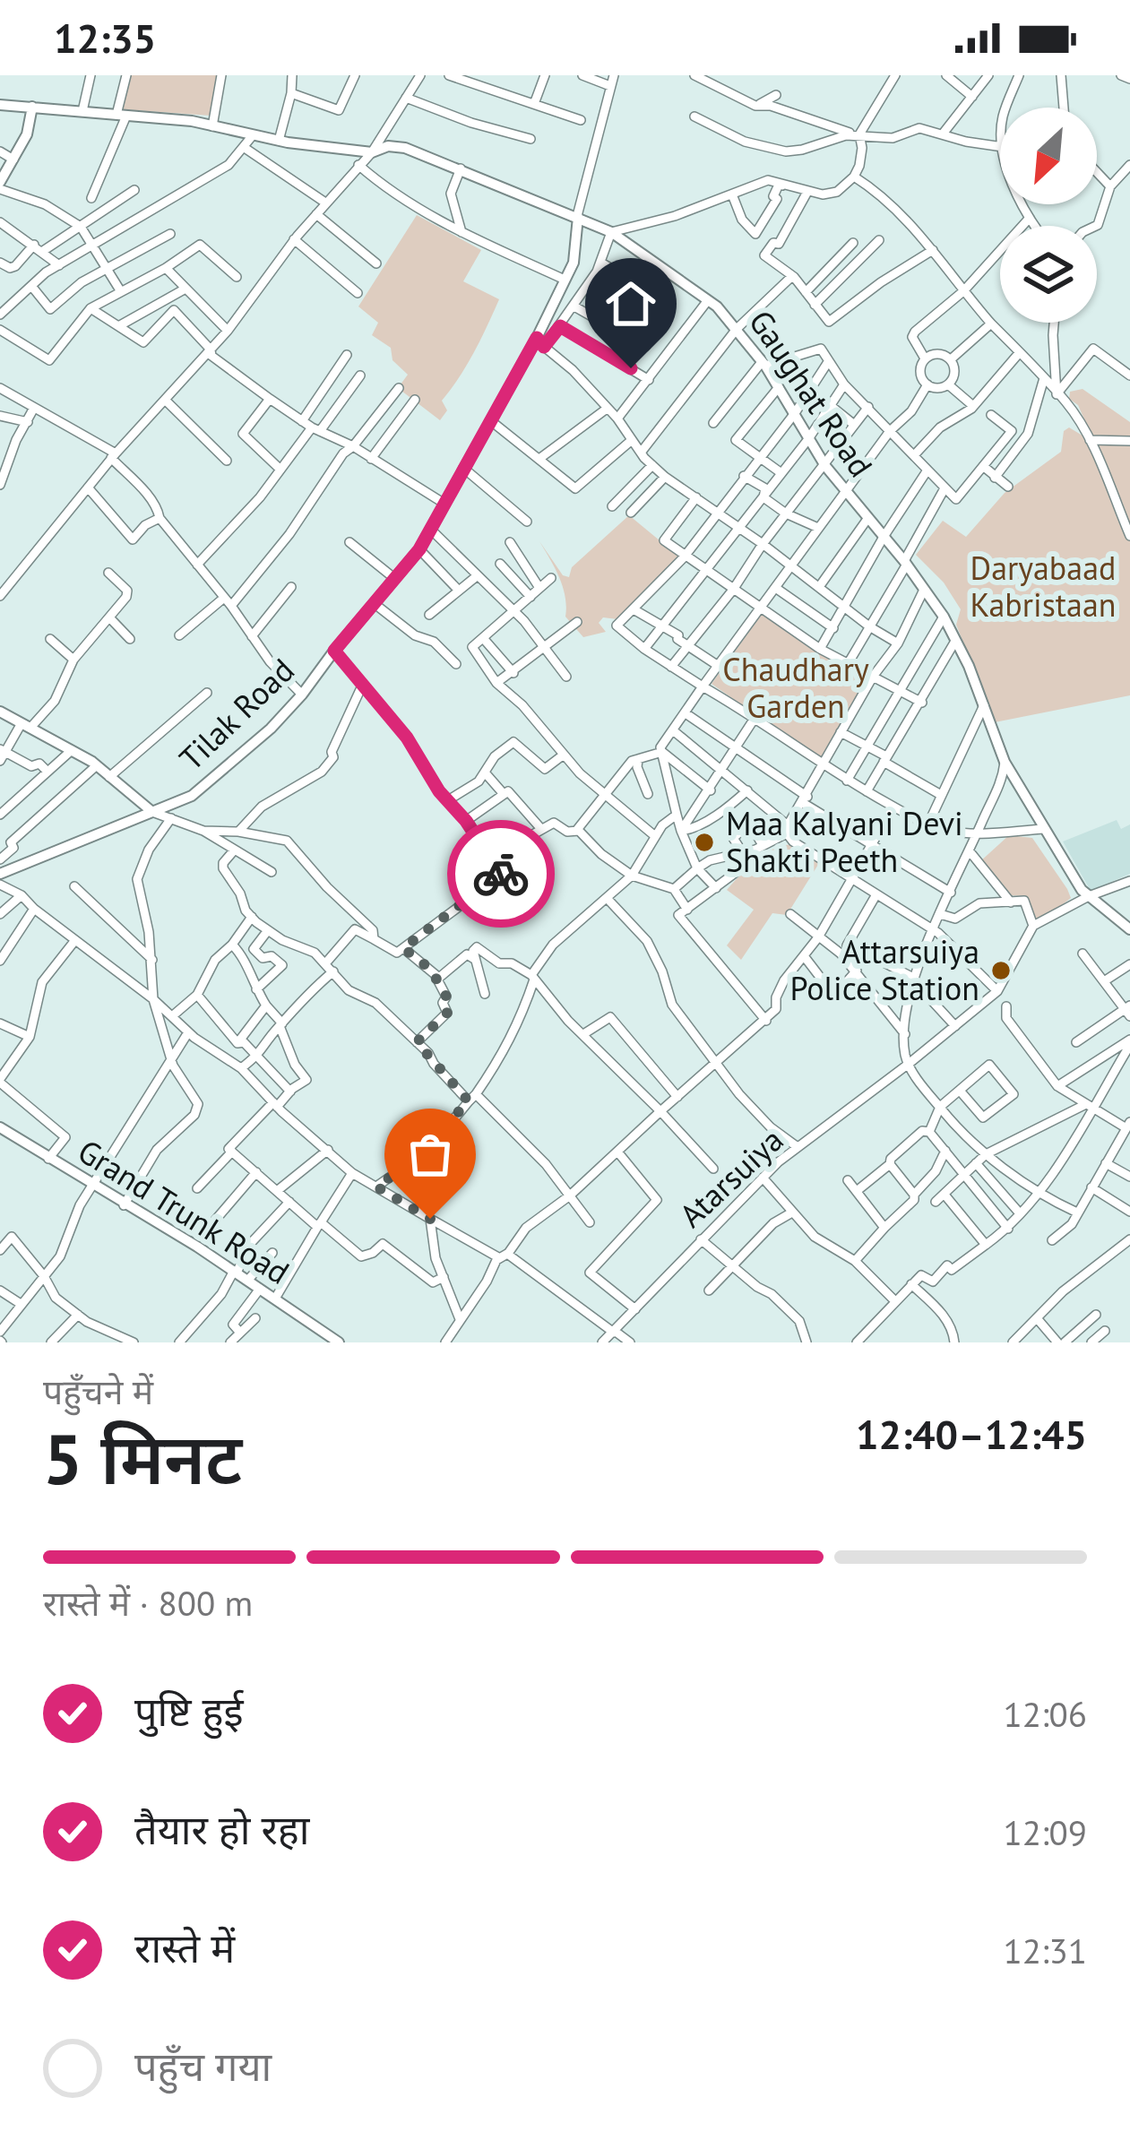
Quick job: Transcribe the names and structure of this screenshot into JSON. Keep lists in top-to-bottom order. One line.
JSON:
{"streets":{"main road":["Gaughat Road","Tilak Road","Grand Trunk Road"],"street":["Atarsuiya"]},"crossings":[["Gaughat Road","Tilak Road"]],"parks":["Daryabaad Kabristaan","Chaudhary Garden"],"places":["Maa Kalyani Devi Shakti Peeth","Attarsuiya Police Station"],"north":"bottom left","page":{"status":"12:35","heading":["5 मिनट","पहुँचने में","12:40–12:45"],"bar":"रास्ते में · 800 m","list":[["पुष्टि हुई","12:06"],["तैयार हो रहा","12:09"],["रास्ते में","12:31"],"पहुँच गया"]}}
